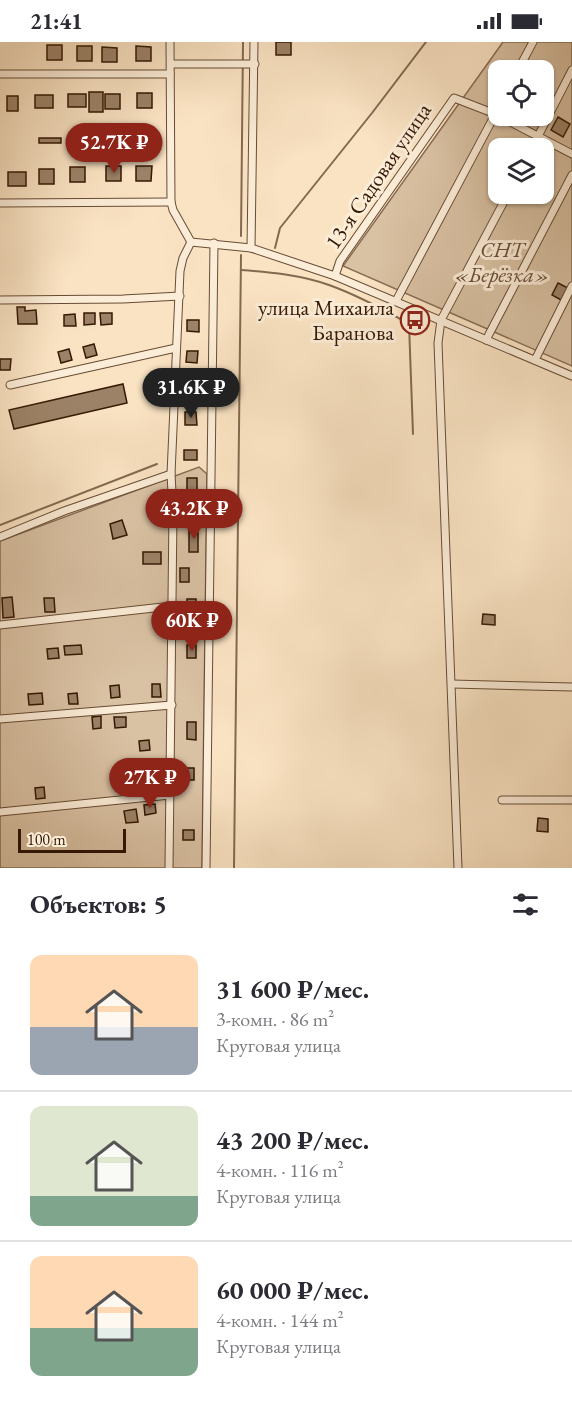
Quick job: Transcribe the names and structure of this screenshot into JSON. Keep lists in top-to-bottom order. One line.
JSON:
{"streets":{"street":["13-я Садовая улица"]},"parks":["СНТ «Берёзка»"],"places":{"bus stop":["улица Михаила Баранова"]},"scale_bar":"100 m","page":{"status":"21:41","price":["52.7K ₽","31.6K ₽","43.2K ₽","60K ₽","27K ₽"],"scale":"100 m","heading":"Объектов: 5","list":[{"name":"31 600 ₽/мес.","note":"3-комн. · 86 m² · Круговая улица"},{"name":"43 200 ₽/мес.","note":"4-комн. · 116 m² · Круговая улица"},{"name":"60 000 ₽/мес.","note":"4-комн. · 144 m² · Круговая улица"}]}}
